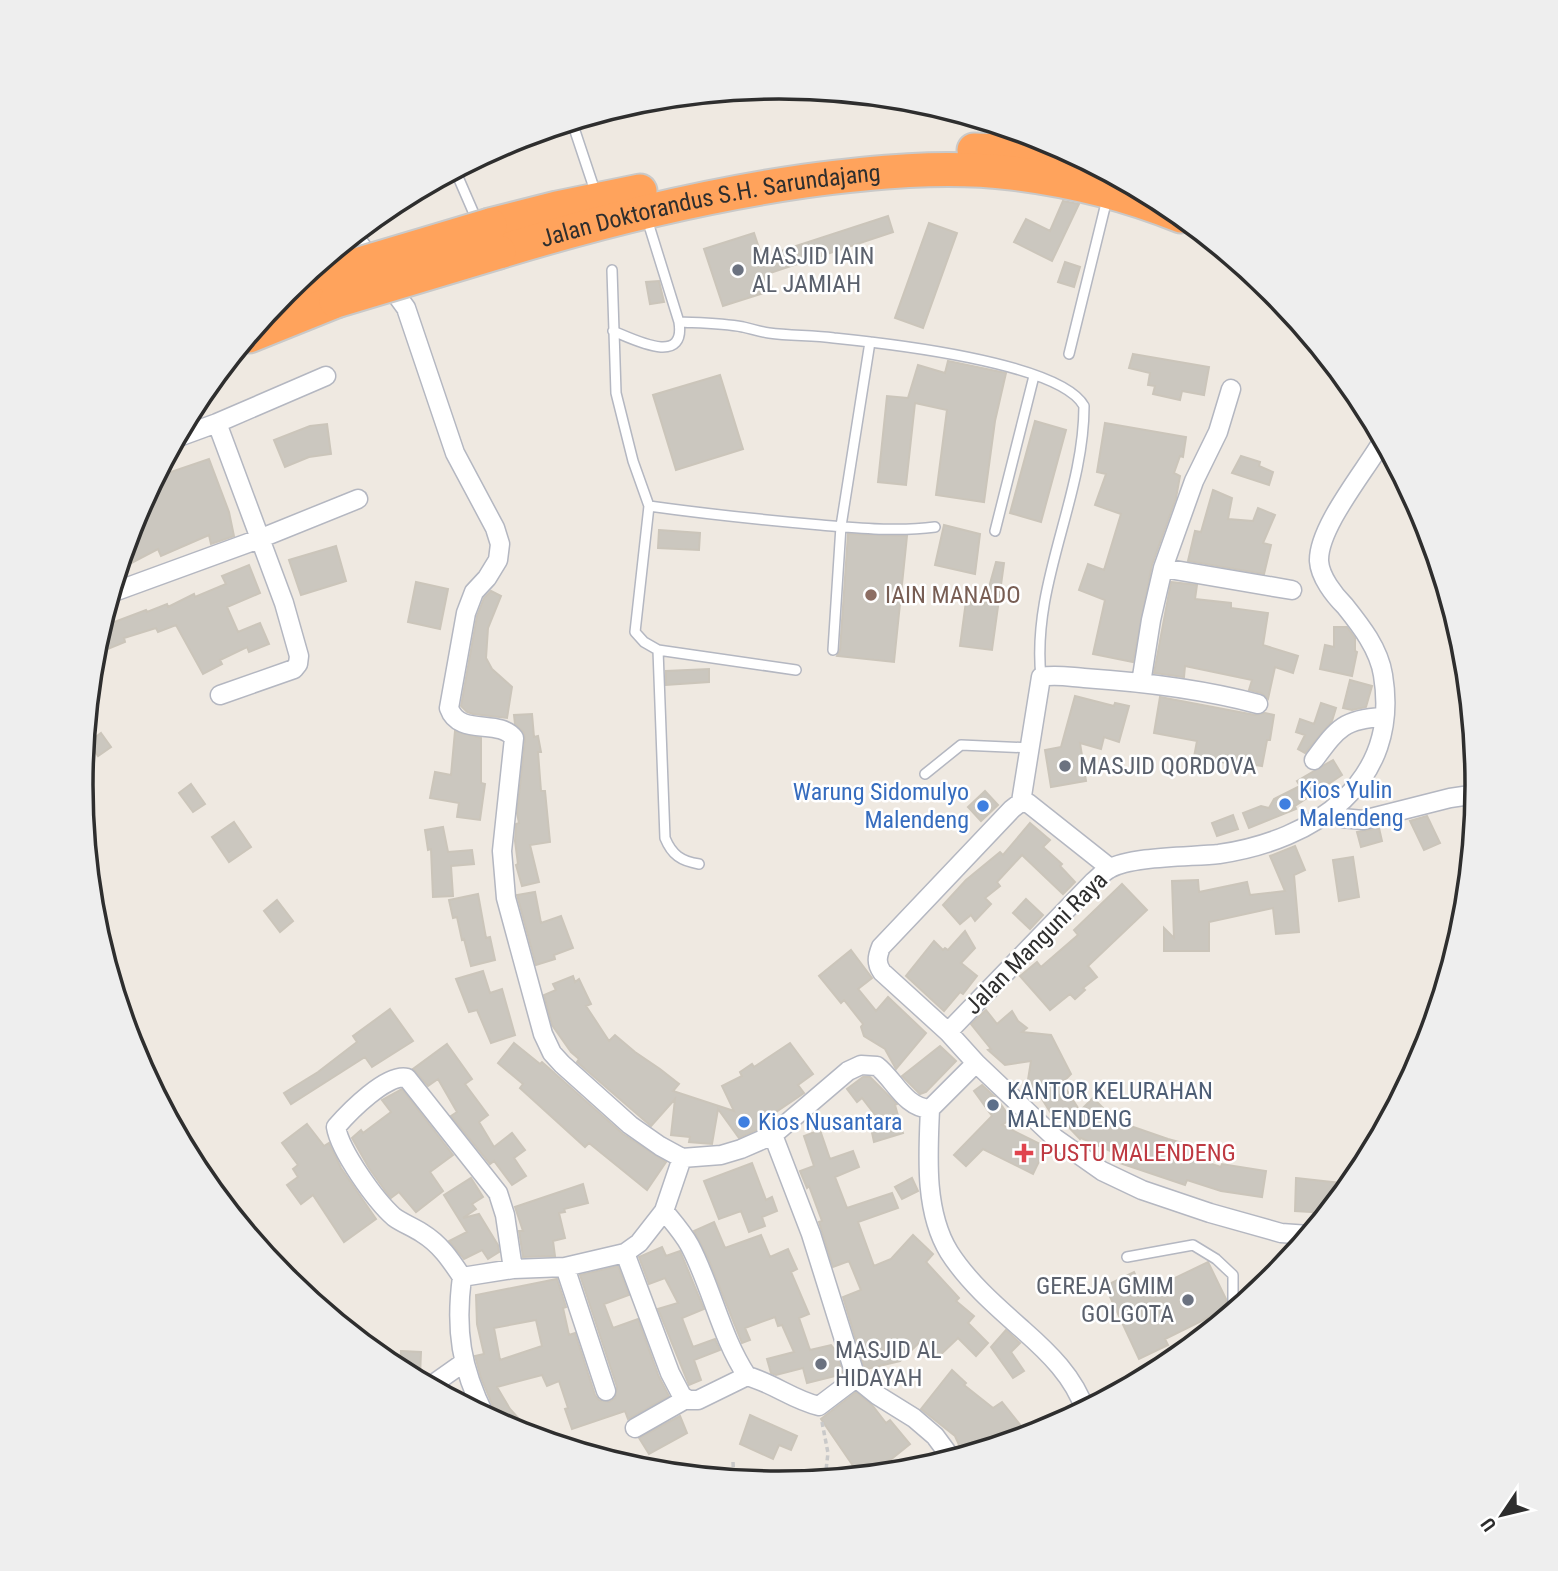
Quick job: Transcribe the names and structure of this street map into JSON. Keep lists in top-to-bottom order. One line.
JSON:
{"streets":{"highway":["Jalan Doktorandus S.H. Sarundajang"],"street":["Jalan Manguni Raya"]},"places":{"other":["MASJID IAIN AL JAMIAH","IAIN MANADO","MASJID QORDOVA","Kios Yulin Malendeng","Warung Sidomulyo Malendeng","KANTOR KELURAHAN MALENDENG","Kios Nusantara","GEREJA GMIM GOLGOTA","MASJID AL HIDAYAH"],"health":["PUSTU MALENDENG"]},"north":"bottom left"}
